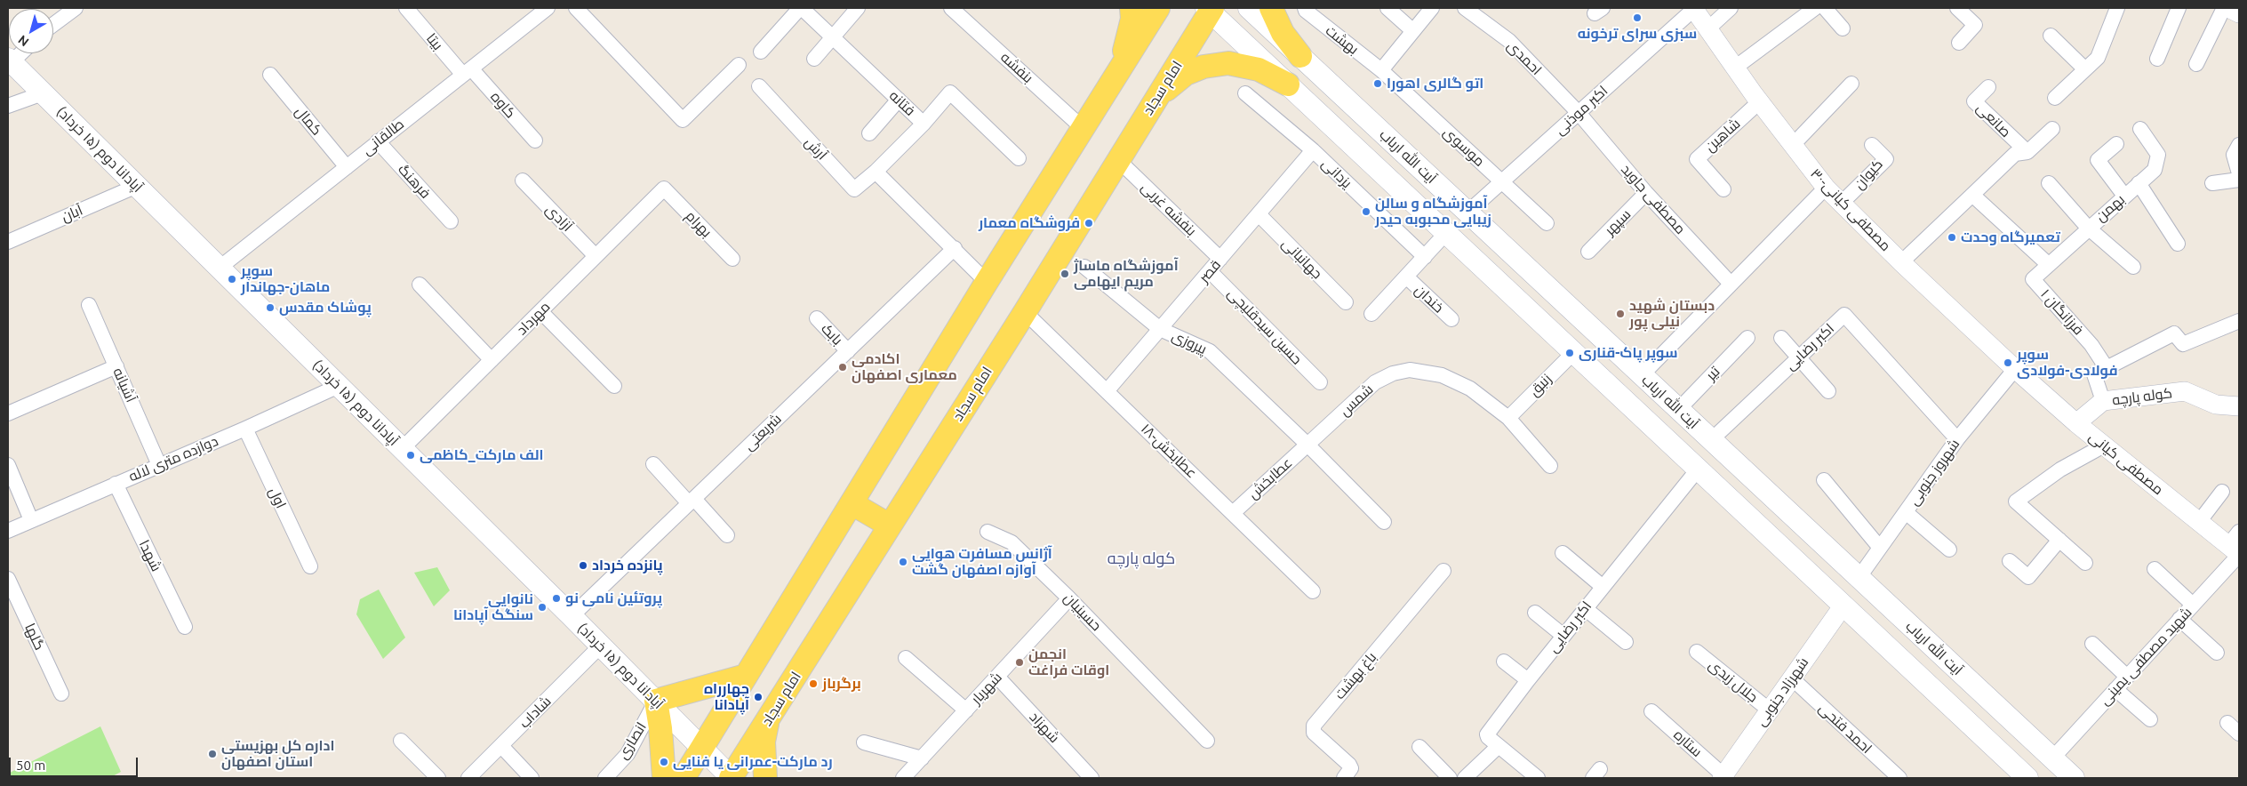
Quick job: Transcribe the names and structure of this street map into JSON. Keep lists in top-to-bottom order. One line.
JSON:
{"streets":{"main road":["امام سجاد","آپادانا دوم (۱۵ خرداد)","آیت الله ارباب"],"street":["بهشت","بیتا","احمدی","بنفشه","فتانه","کاوه","اکبر موذنی","صانعی","کمال","شاهین","طالقانی","موسوی","آرش","یزدانی","کیوان","فرهنگ","مصطفی جاوید","بهمن","بنفشه غربی","۳۰-مصطفی کیانی","آبان","آزادی","سپهر","بهرام","جهانبانی","قصر","خندان","فرزانگان ۱","مهرداد","حسین سیدقلیچی","بابک","پیروزی","اکبر رضایی","تیر","آشیانه","زنبق","کوله پارچه","شمس","شریعتی","۱۸-عطابخش","دوازده متری لاله","مصطفی کیانی","شهروز جنوبی","عطابخش","اول","شهدا","حسینیان","گلها","شهید مصطفی یمینی","باغ بهشت","جلال زیدی","شهریار","شهرزاد جنوبی","شاداب","شهزاد","احمد فتحی","انصاری","ستاره"]},"crossings":[["بهشت","موسوی"],["بیتا","کاوه"],["بیتا","طالقانی"],["احمدی","اکبر موذنی"],["احمدی","مصطفی جاوید"],["امام سجاد","آیت الله ارباب"],["امام سجاد","بنفشه غربی"],["امام سجاد","۱۸-عطابخش"],["فتانه","آرش"],["کاوه","طالقانی"],["اکبر موذنی","موسوی"],["اکبر موذنی","آیت الله ارباب"],["اکبر موذنی","مصطفی جاوید"],["اکبر موذنی","۳۰-مصطفی کیانی"],["کمال","طالقانی"],["شاهین","۳۰-مصطفی کیانی"],["طالقانی","آپادانا دوم (۱۵ خرداد)"],["طالقانی","فرهنگ"],["آپادانا دوم (۱۵ خرداد)","آبان"],["آپادانا دوم (۱۵ خرداد)","مهرداد"],["آپادانا دوم (۱۵ خرداد)","شریعتی"],["آپادانا دوم (۱۵ خرداد)","دوازده متری لاله"],["آپادانا دوم (۱۵ خرداد)","شاداب"],["آپادانا دوم (۱۵ خرداد)","انصاری"],["آیت الله ارباب","اکبر رضایی"],["آیت الله ارباب","تیر"],["آیت الله ارباب","زنبق"],["آیت الله ارباب","شهروز جنوبی"],["آیت الله ارباب","شهید مصطفی یمینی"],["آیت الله ارباب","شهرزاد جنوبی"],["یزدانی","قصر"],["کیوان","۳۰-مصطفی کیانی"],["مصطفی جاوید","سپهر"],["بهمن","فرزانگان ۱"],["بنفشه غربی","قصر"],["۳۰-مصطفی کیانی","مصطفی کیانی"],["۳۰-مصطفی کیانی","شهروز جنوبی"],["آزادی","مهرداد"],["بهرام","مهرداد"],["جهانبانی","قصر"],["قصر","حسین سیدقلیچی"],["قصر","پیروزی"],["قصر","۱۸-عطابخش"],["بابک","شریعتی"],["پیروزی","شمس"],["پیروزی","عطابخش"],["اکبر رضایی","شهروز جنوبی"],["آشیانه","دوازده متری لاله"],["زنبق","شمس"],["کوله پارچه","مصطفی کیانی"],["شمس","عطابخش"],["۱۸-عطابخش","عطابخش"],["دوازده متری لاله","اول"],["دوازده متری لاله","شهدا"],["مصطفی کیانی","شهروز جنوبی"],["مصطفی کیانی","شهید مصطفی یمینی"],["حسینیان","شهریار"],["جلال زیدی","شهرزاد جنوبی"],["شهریار","شهزاد"],["شهرزاد جنوبی","احمد فتحی"],["شهرزاد جنوبی","ستاره"]],"districts":["کوله پارچه"],"places":["سبزی سرای ترخونه","اتو گالری اهورا","آموزشگاه و سالن زیبایی محبوبه حیدر","فروشگاه معمار","تعمیرگاه وحدت","آموزشگاه ماساژ مریم ایهامی","سوپر ماهان-جهاندار","پوشاک مقدس","دبستان شهید نیلی پور","سوپر پاک-قناری","سوپر فولادی-فولادی","اکادمی معماری اصفهان","الف مارکت_کاظمی","آژانس مسافرت هوایی آوازه اصفهان گشت","پانزده خرداد","پروتئین نامی نو","نانوایی سنگک آپادانا","انجمن اوقات فراغت","برگرباز","چهارراه آپادانا","اداره کل بهزیستی استان اصفهان","رد مارکت-عمرانی یا فنایی"],"scale_bar":"50 m","north":"bottom left"}
